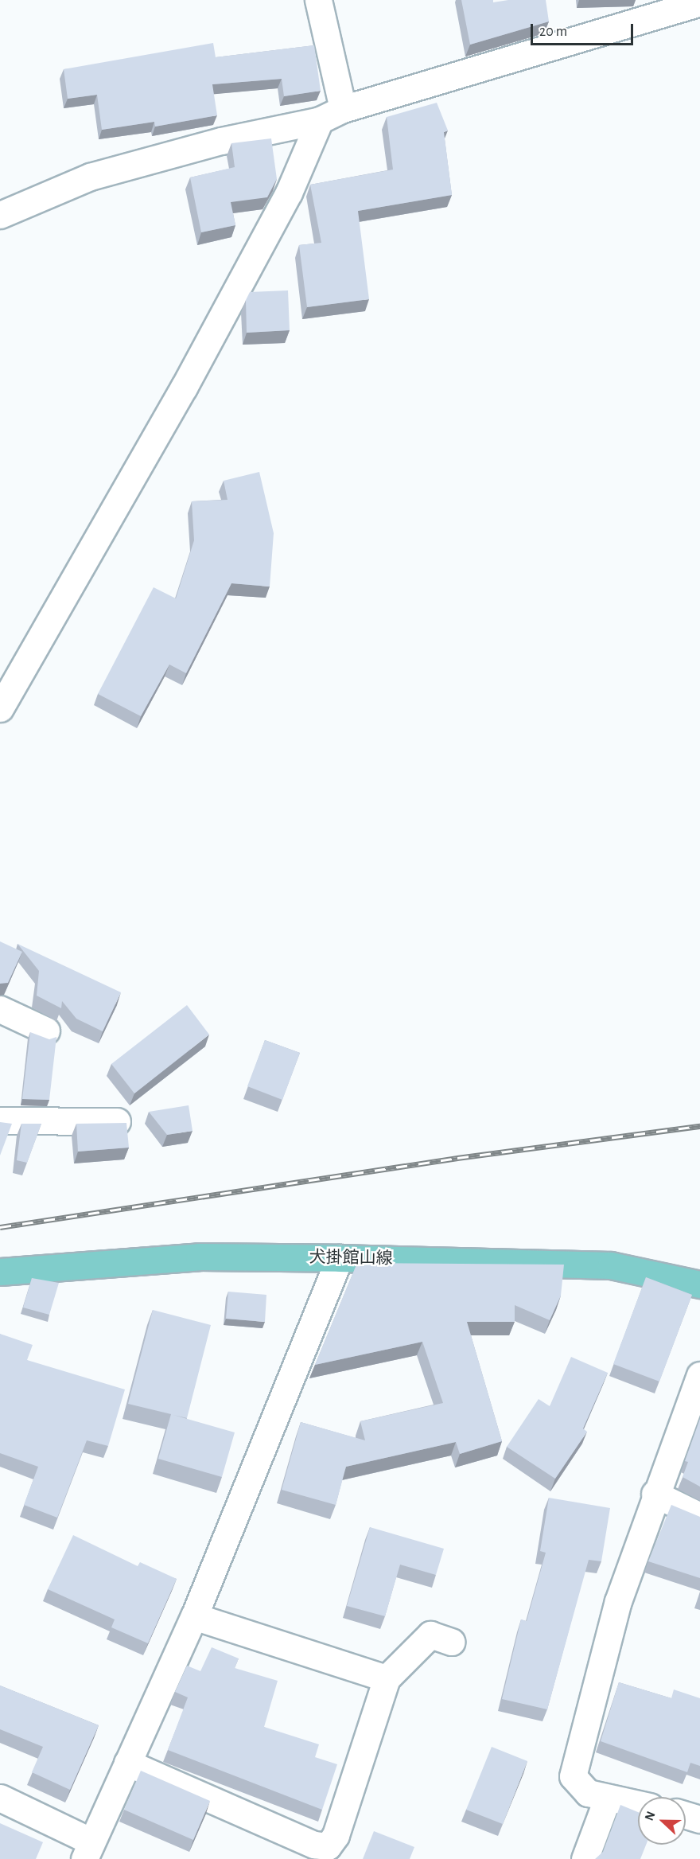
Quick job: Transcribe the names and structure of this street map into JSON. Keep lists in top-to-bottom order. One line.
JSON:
{"streets":{"main road":["犬掛館山線"]},"scale_bar":"20 m","north":"left"}
